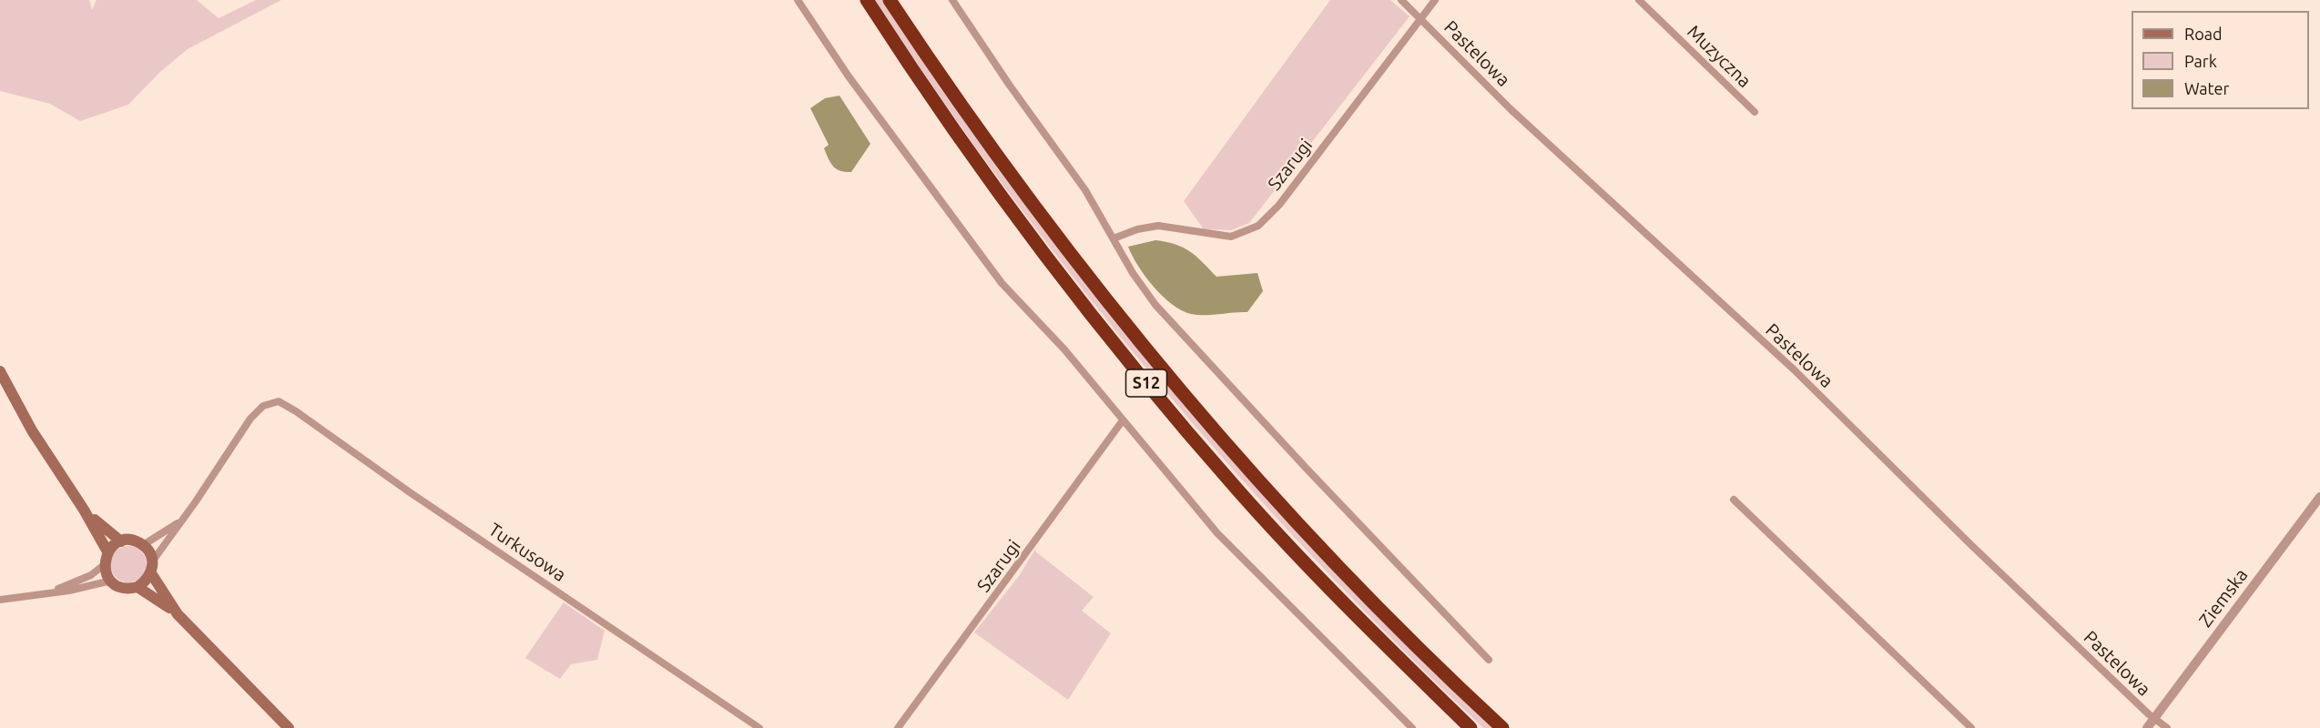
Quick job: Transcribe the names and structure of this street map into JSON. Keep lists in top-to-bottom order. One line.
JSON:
{"streets":{"highway":["S12"],"street":["Pastelowa","Muzyczna","Szarugi","Turkusowa","Ziemska"]},"crossings":[["Pastelowa","Szarugi"],["Pastelowa","Ziemska"]],"legend":["Road","Park","Water"]}
